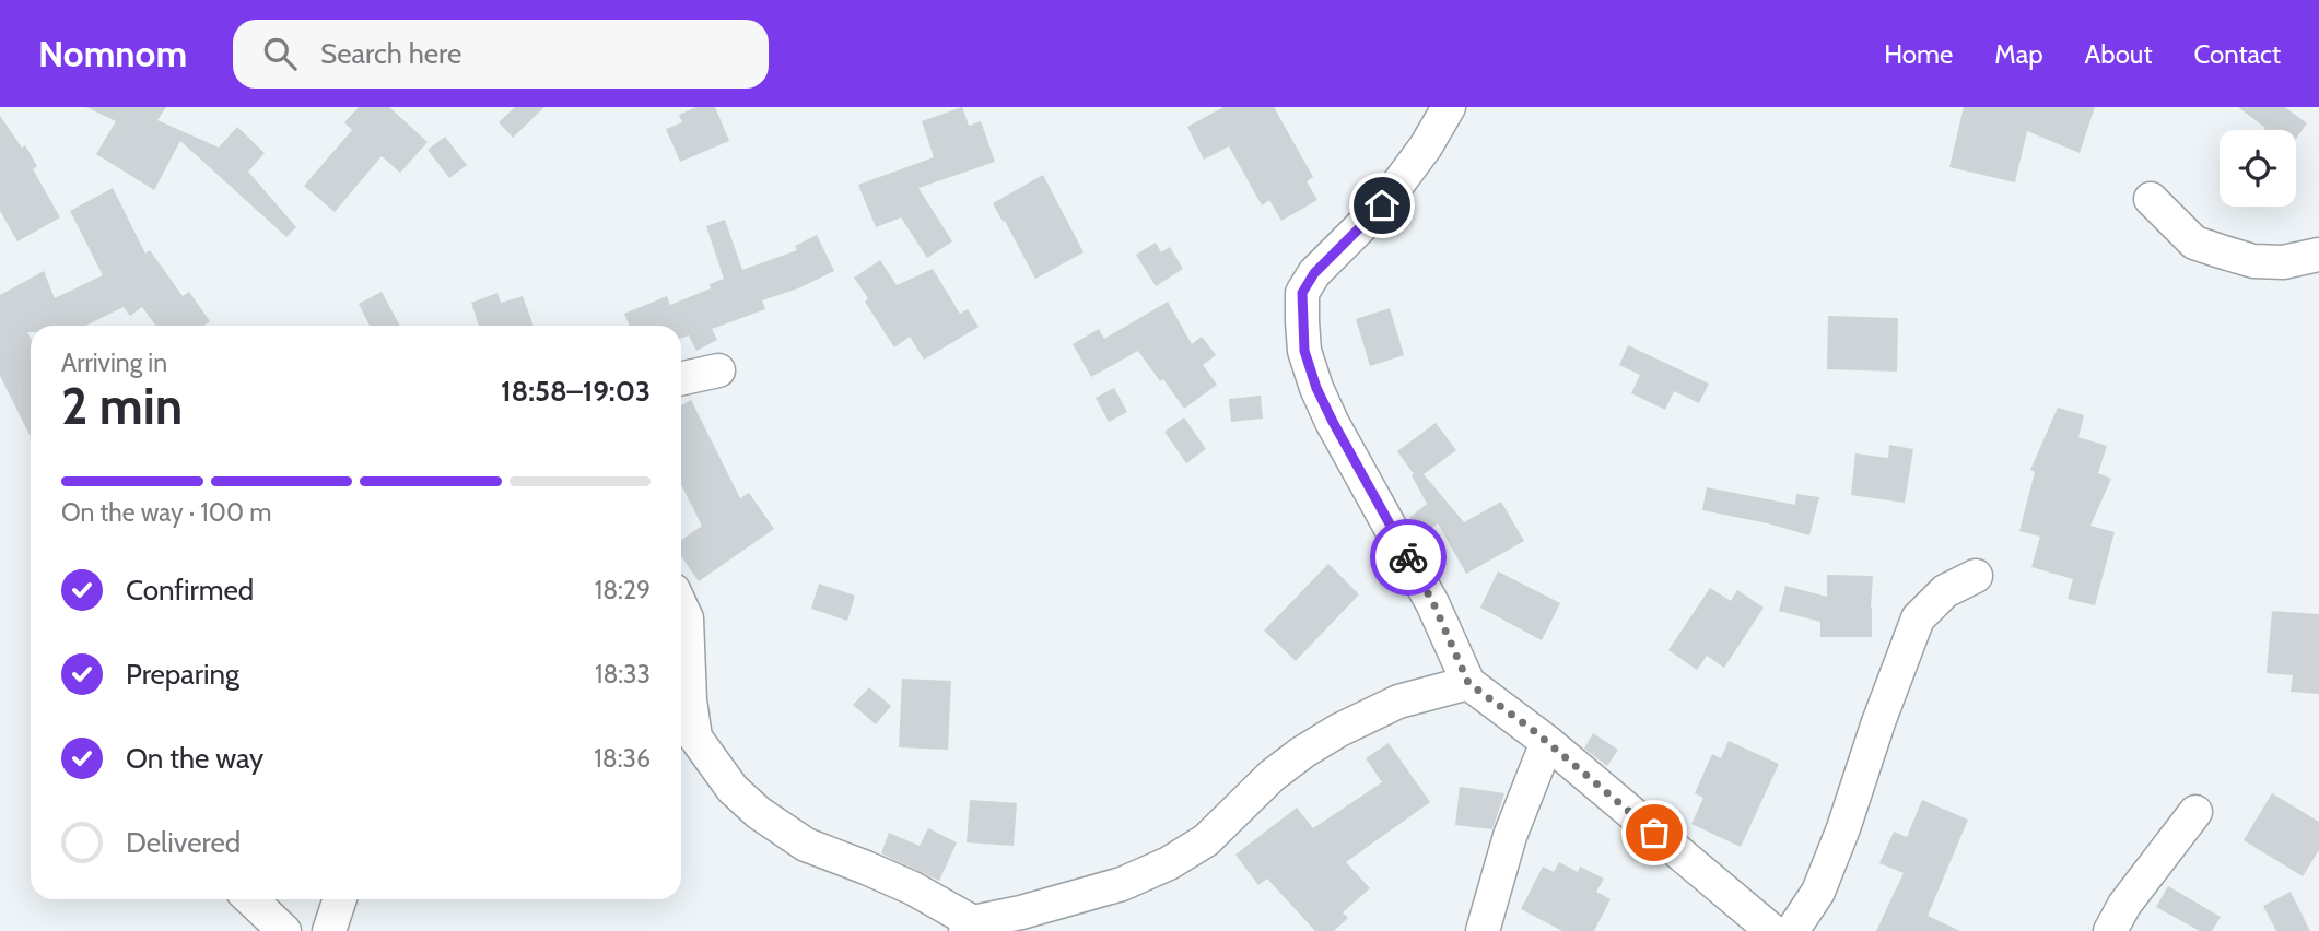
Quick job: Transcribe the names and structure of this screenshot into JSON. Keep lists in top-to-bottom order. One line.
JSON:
{"page":{"header":"Nomnom","search":"Search here","nav":["Home","Map","About","Contact"],"heading":["2 min","Arriving in","18:58–19:03"],"bar":"On the way · 100 m","list":[["Confirmed","18:29"],["Preparing","18:33"],["On the way","18:36"],"Delivered"]}}
